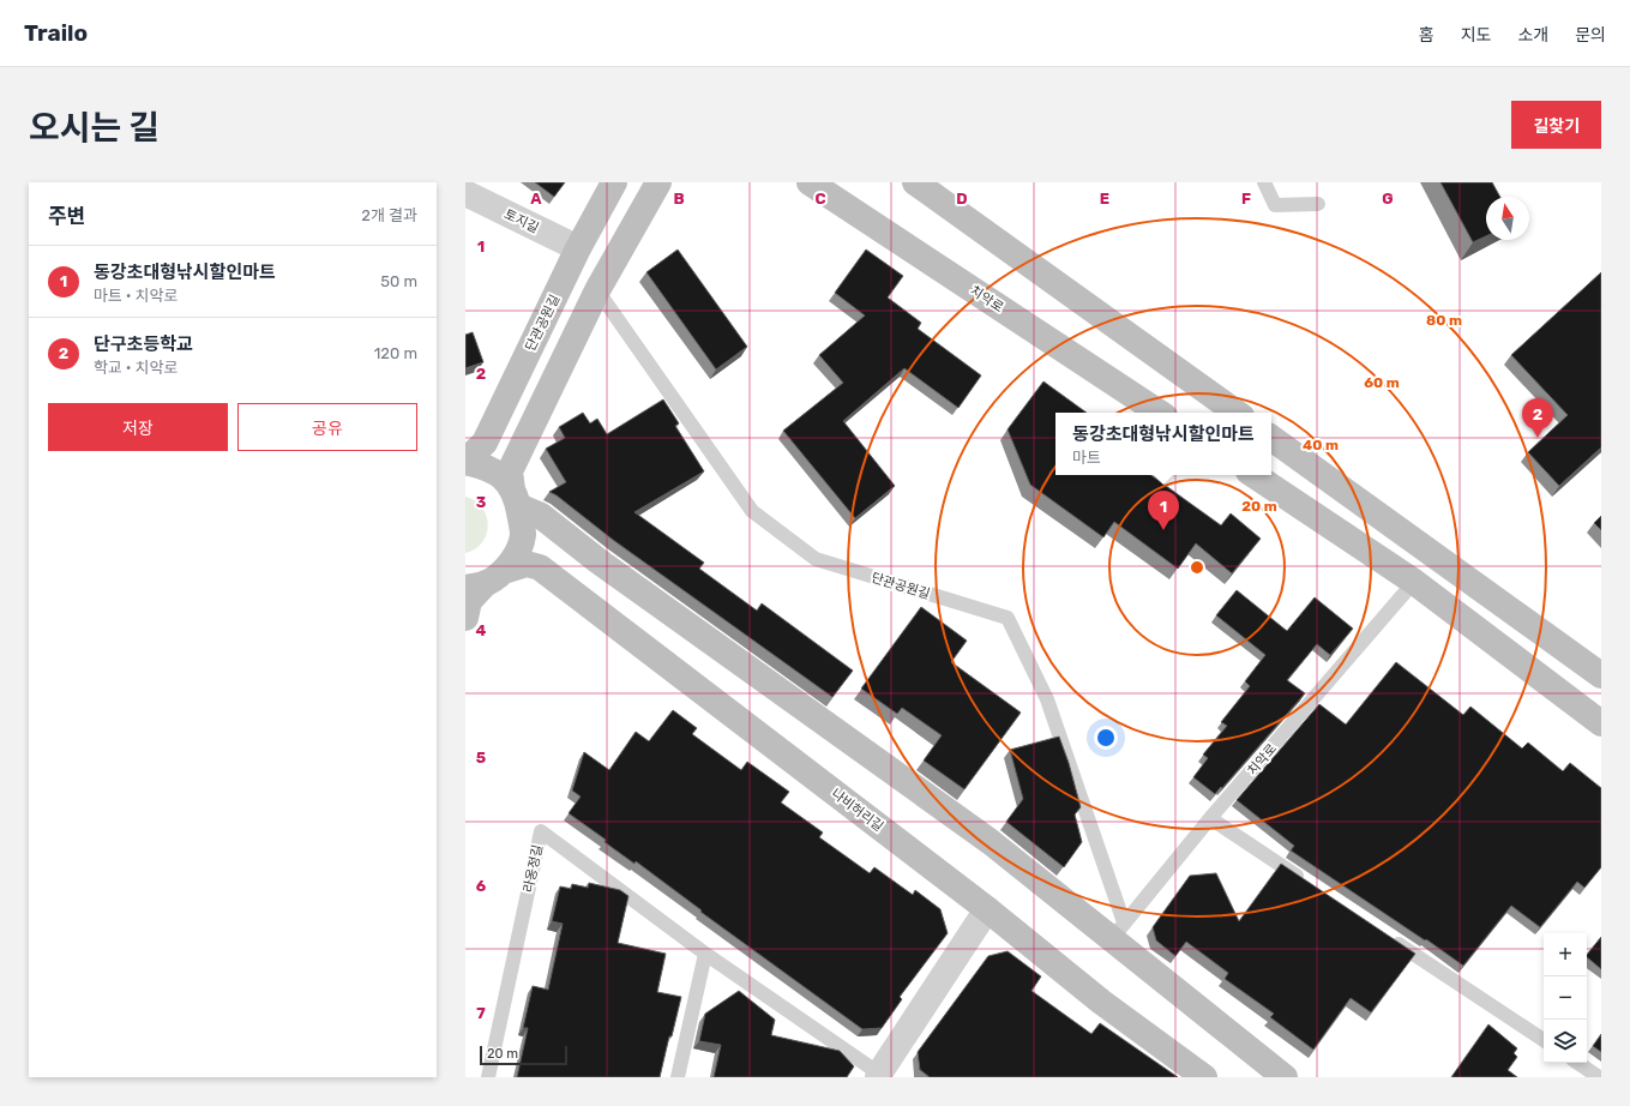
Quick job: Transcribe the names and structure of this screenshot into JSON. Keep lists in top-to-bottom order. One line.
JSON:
{"streets":{"street":["토지길","치악로","단관공원길","나비허리길"],"lane":["라옹정길"]},"crossings":[["토지길","단관공원길"],["치악로","단관공원길"]],"scale_bar":"20 m","north":"top","page":{"header":"Trailo","nav":["홈","지도","소개","문의"],"title":"오시는 길","buttons":["길찾기",["저장","공유"]],"heading":["주변","2개 결과"],"list":[{"mark":"1","name":"동강초대형낚시할인마트","note":"마트 · 치악로","value":"50 m"},{"mark":"2","name":"단구초등학교","note":"학교 · 치악로","value":"120 m"}],"pins":["2","1"],"popup":["동강초대형낚시할인마트","마트"],"map_buttons":["+","−"],"scale":"20 m"},"grid":{"columns":["A","B","C","D","E","F","G"],"rows":["1","2","3","4","5","6","7"]},"rings":["80 m","60 m","40 m","20 m"]}
